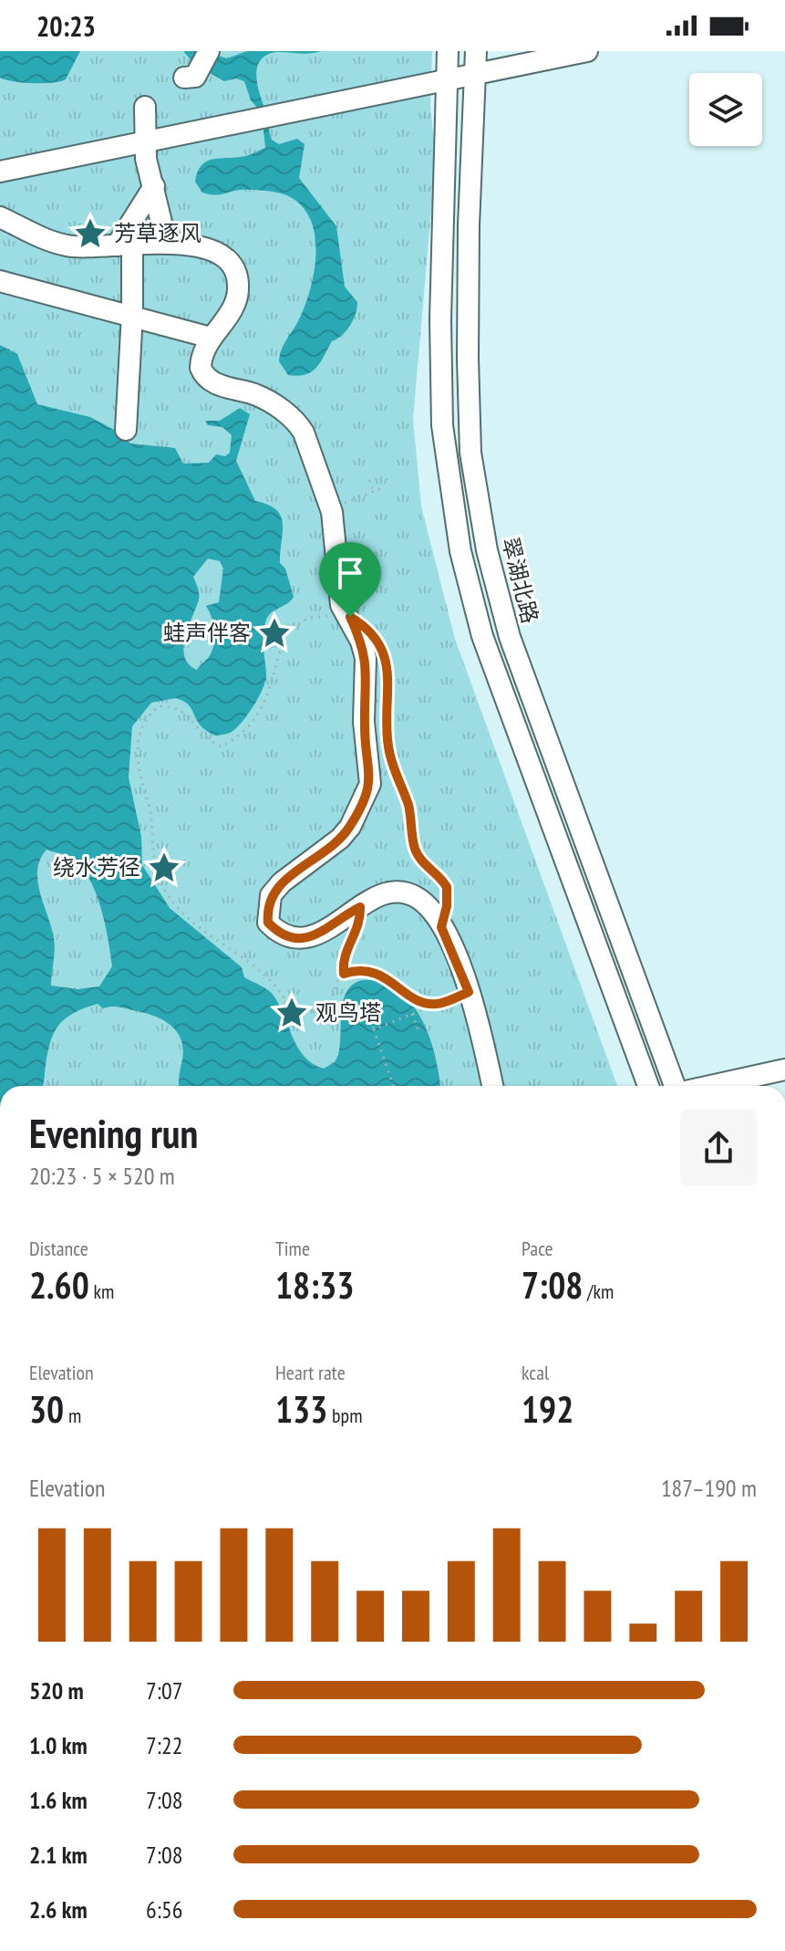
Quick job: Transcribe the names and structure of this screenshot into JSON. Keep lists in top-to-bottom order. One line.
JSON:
{"streets":{"street":["翠湖北路"]},"places":{"place":["芳草逐风","蛙声伴客","绕水芳径","观鸟塔"]},"page":{"status":"20:23","heading":["Evening run","20:23 · 5 × 520 m"],"stats":[["Distance","2.60 km"],["Time","18:33"],["Pace","7:08 /km"],["Elevation","30 m"],["Heart rate","133 bpm"],["kcal","192"]],"chart":["Elevation","187–190 m"],"list":[{"name":"520 m","note":"7:07"},{"name":"1.0 km","note":"7:22"},{"name":"1.6 km","note":"7:08"},{"name":"2.1 km","note":"7:08"},{"name":"2.6 km","note":"6:56"}]}}
